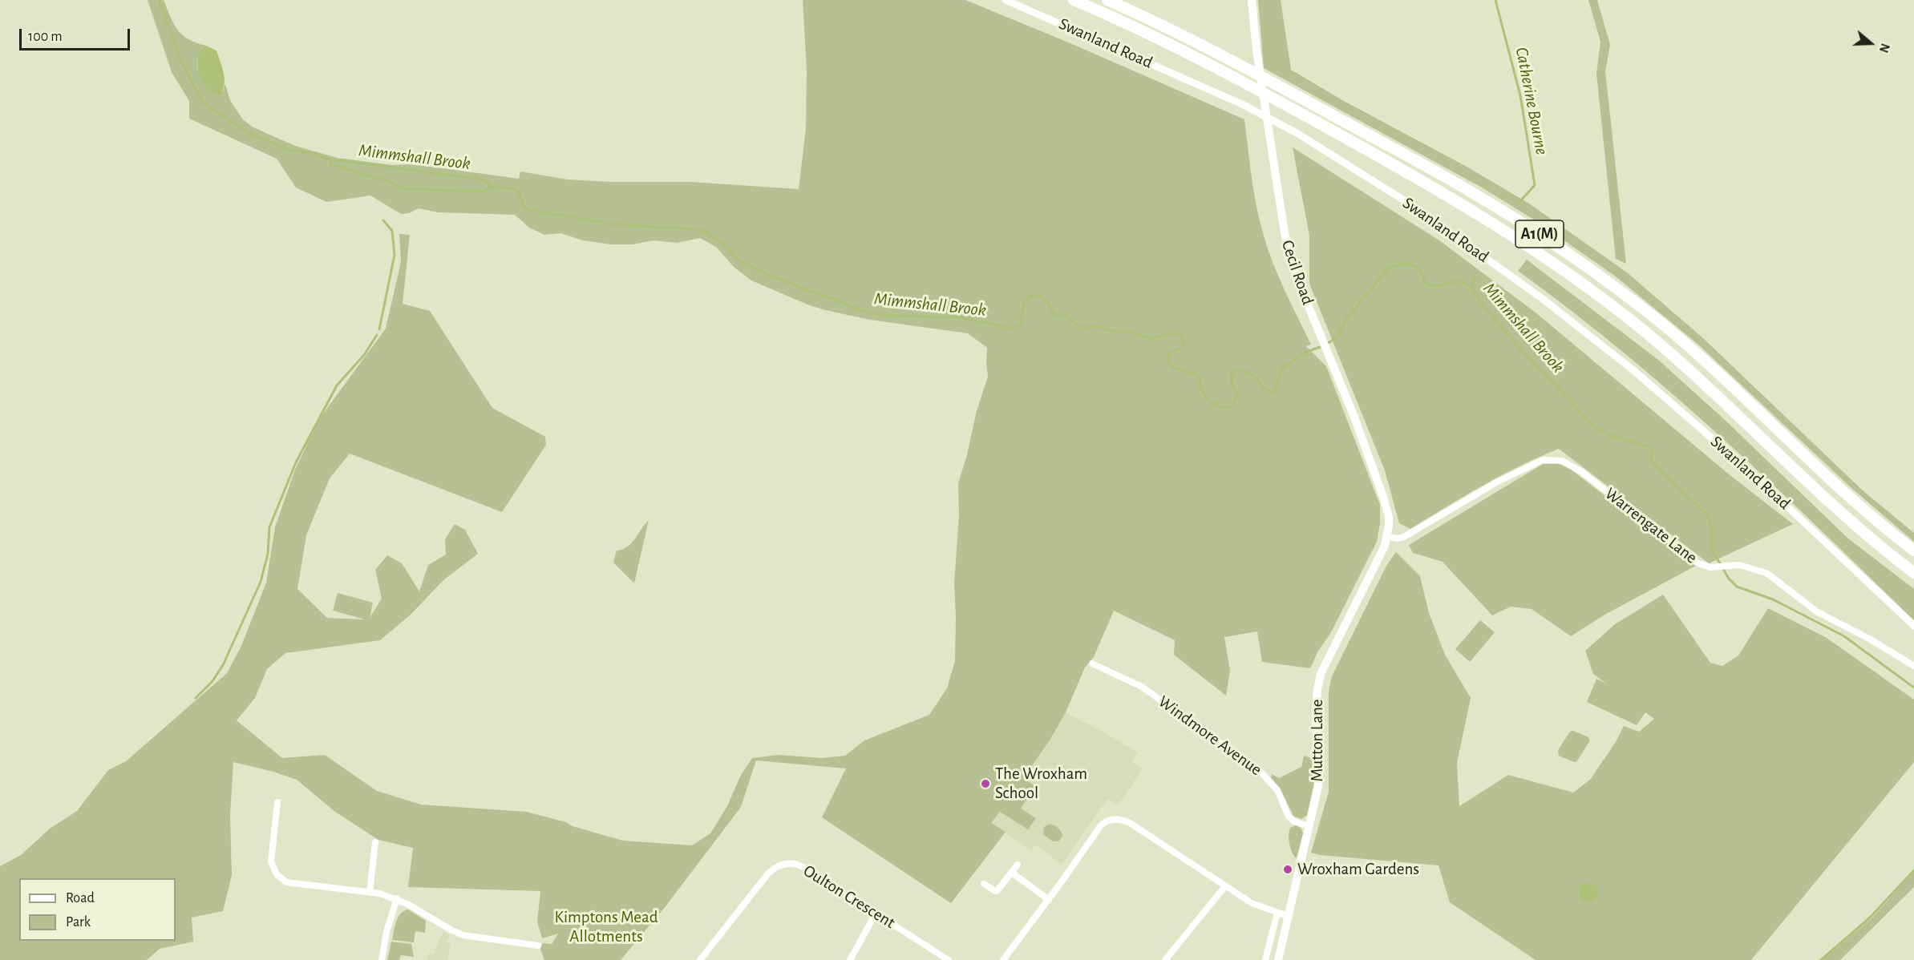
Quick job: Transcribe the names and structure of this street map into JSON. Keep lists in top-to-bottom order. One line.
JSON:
{"streets":{"highway":["A1(M)"],"main road":["Cecil Road","Mutton Lane"],"street":["Swanland Road","Warrengate Lane","Windmore Avenue","Oulton Crescent"]},"crossings":[["Cecil Road","Warrengate Lane"],["Cecil Road","Mutton Lane"],["Warrengate Lane","Mutton Lane"],["Windmore Avenue","Mutton Lane"]],"water":["Catherine Bourne","Mimmshall Brook"],"parks":["Kimptons Mead Allotments"],"places":["The Wroxham School","Wroxham Gardens"],"legend":["Road","Park"],"scale_bar":"100 m","north":"right"}
